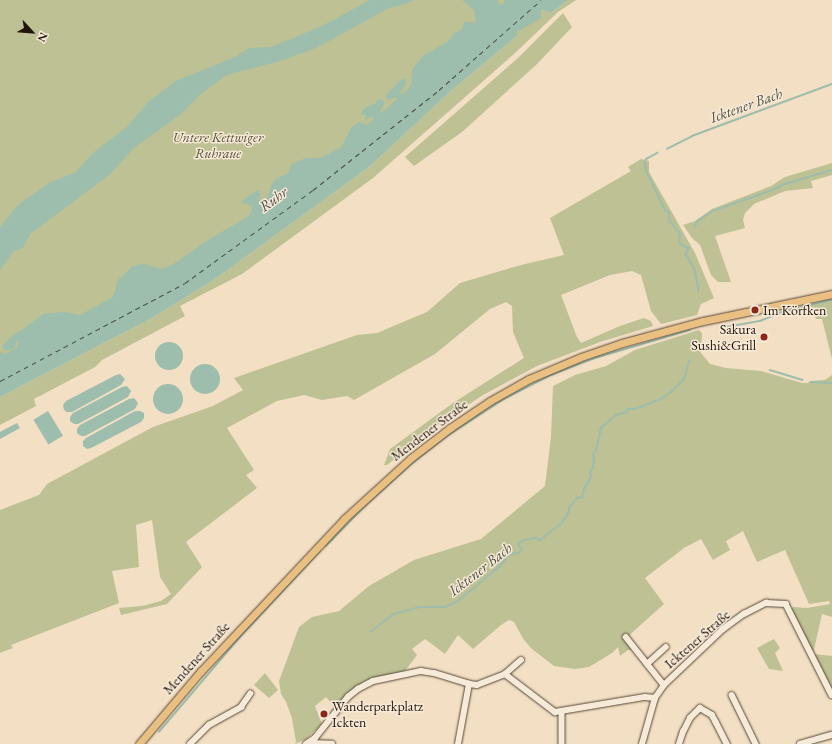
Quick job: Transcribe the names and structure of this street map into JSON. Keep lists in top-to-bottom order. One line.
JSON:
{"streets":{"main road":["Mendener Straße"],"street":["Icktener Straße"]},"water":["Icktener Bach","Ruhr"],"parks":["Untere Kettwiger Ruhraue"],"places":["Im Körfken","Sakura Sushi&Grill","Wanderparkplatz Ickten"],"north":"bottom right"}
